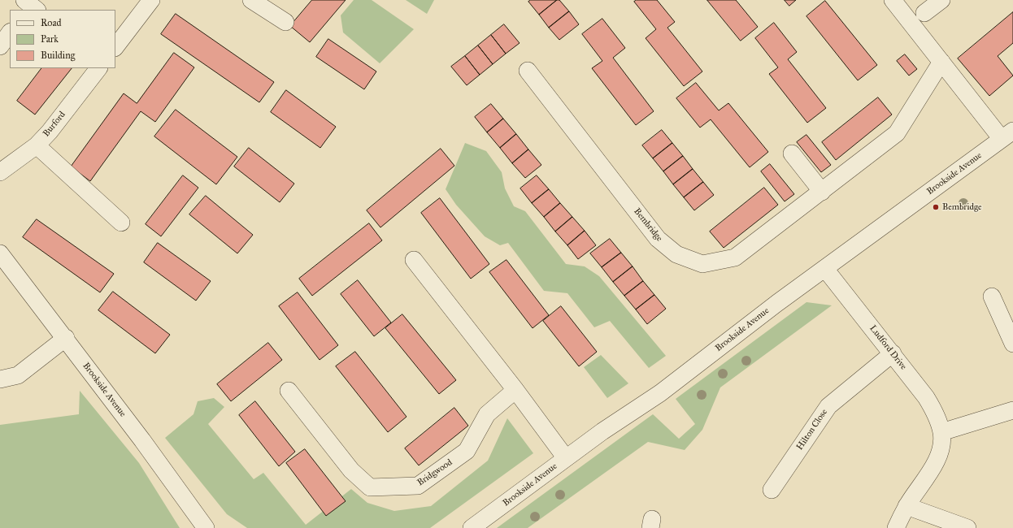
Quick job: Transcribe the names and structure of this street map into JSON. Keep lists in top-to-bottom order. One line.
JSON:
{"streets":{"street":["Burford","Brookside Avenue","Bembridge","Ludford Drive","Hilton Close","Bridgwood"]},"crossings":[["Brookside Avenue","Ludford Drive"],["Ludford Drive","Hilton Close"]],"places":["Bembridge"],"legend":["Road","Park","Building"]}
